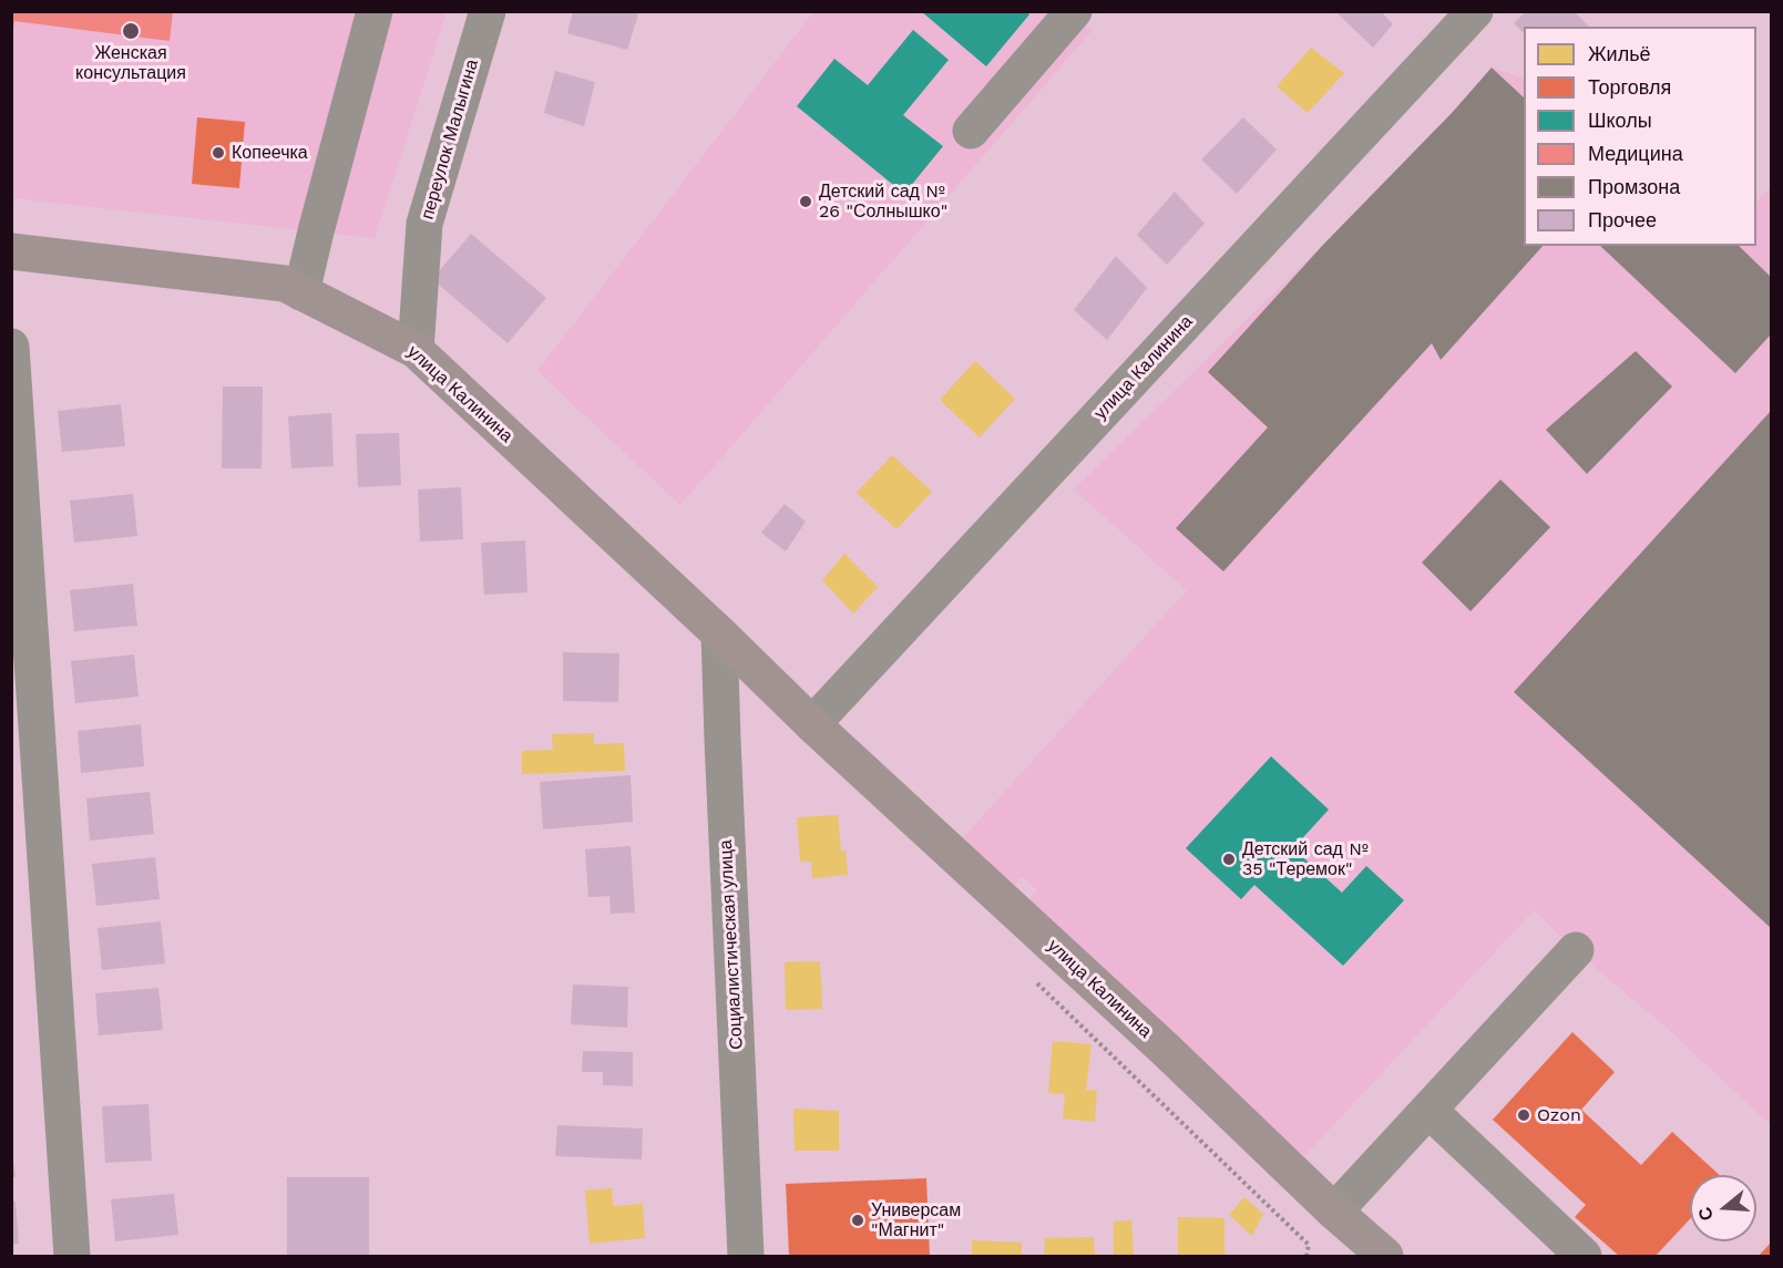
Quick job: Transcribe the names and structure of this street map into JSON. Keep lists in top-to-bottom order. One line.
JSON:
{"streets":{"main road":["улица Калинина"],"street":["переулок Малыгина","Социалистическая улица"]},"crossings":[["переулок Малыгина","улица Калинина"],["улица Калинина","Социалистическая улица"]],"places":["Женская консультация","Копеечка","Детский сад № 26 \"Солнышко\"","Детский сад № 35 \"Теремок\"","Ozon","Универсам \"Магнит\""],"legend":["Жильё","Торговля","Школы","Медицина","Промзона","Прочее"],"north":"left"}
